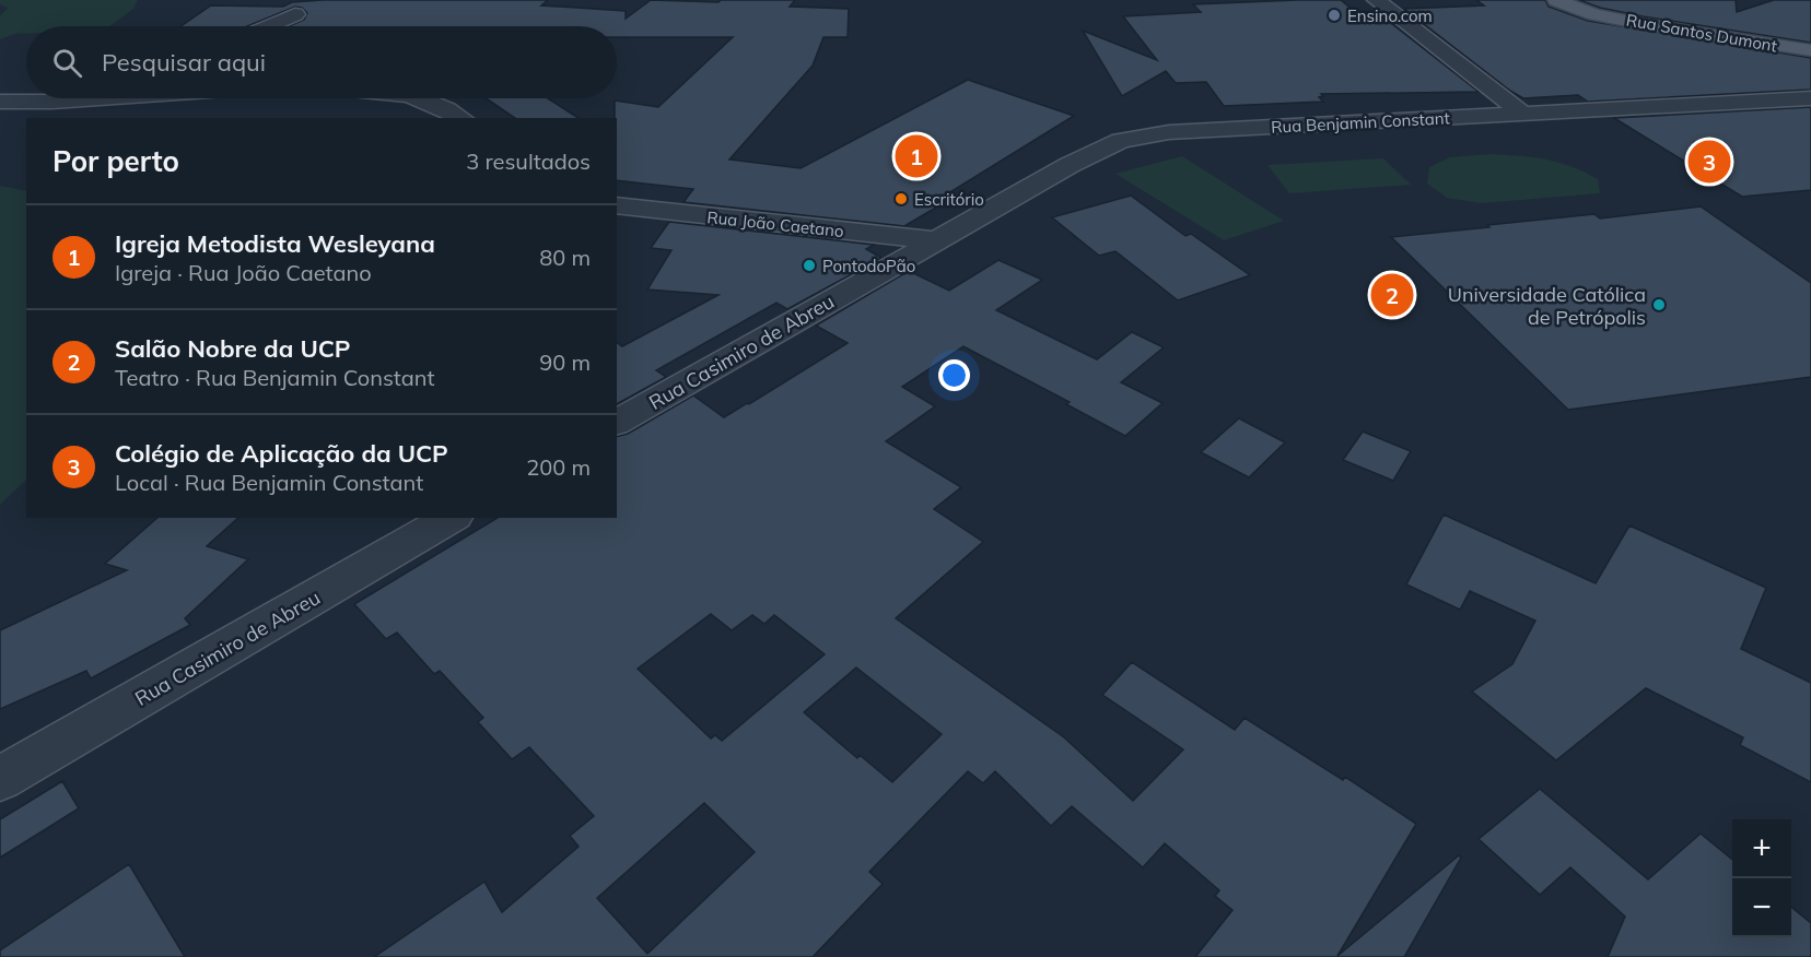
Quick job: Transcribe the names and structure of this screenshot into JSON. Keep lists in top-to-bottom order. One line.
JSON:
{"streets":{"main road":["Rua Santos Dumont"],"street":["Rua Benjamin Constant","Rua João Caetano","Rua Casimiro de Abreu"]},"crossings":[["Rua Benjamin Constant","Rua João Caetano"],["Rua Benjamin Constant","Rua Casimiro de Abreu"],["Rua João Caetano","Rua Casimiro de Abreu"]],"places":["Ensino.com","Escritório","PontodoPão","Universidade Católica de Petrópolis"],"page":{"search":"Pesquisar aqui","heading":["Por perto","3 resultados"],"pins":["1","3","2"],"list":[{"mark":"1","name":"Igreja Metodista Wesleyana","note":"Igreja · Rua João Caetano","value":"80 m"},{"mark":"2","name":"Salão Nobre da UCP","note":"Teatro · Rua Benjamin Constant","value":"90 m"},{"mark":"3","name":"Colégio de Aplicação da UCP","note":"Local · Rua Benjamin Constant","value":"200 m"}],"map_buttons":["+","−"]}}
